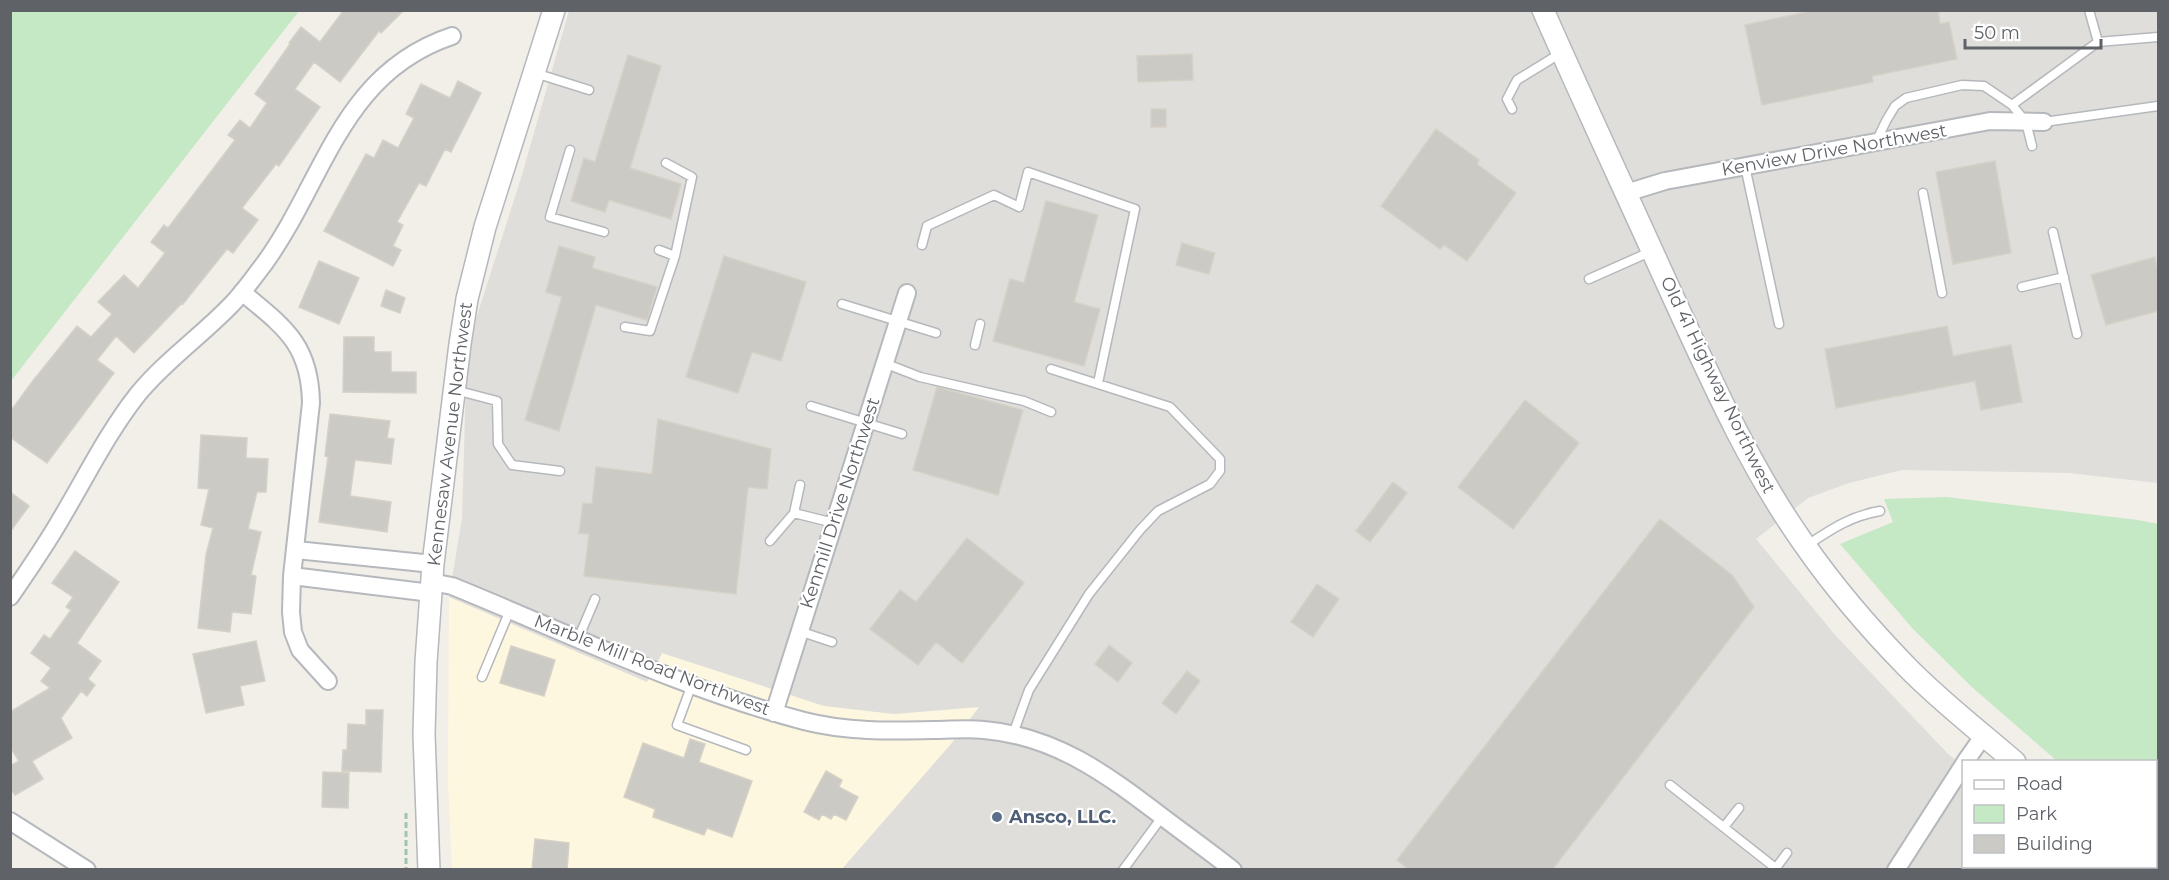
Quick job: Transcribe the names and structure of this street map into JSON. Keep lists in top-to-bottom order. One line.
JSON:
{"streets":{"street":["Kenview Drive Northwest","Old 41 Highway Northwest","Kennesaw Avenue Northwest","Kenmill Drive Northwest","Marble Mill Road Northwest"]},"crossings":[["Kenview Drive Northwest","Old 41 Highway Northwest"],["Kennesaw Avenue Northwest","Marble Mill Road Northwest"],["Kenmill Drive Northwest","Marble Mill Road Northwest"]],"places":["Ansco, LLC."],"legend":["Road","Park","Building"],"scale_bar":"50 m"}
